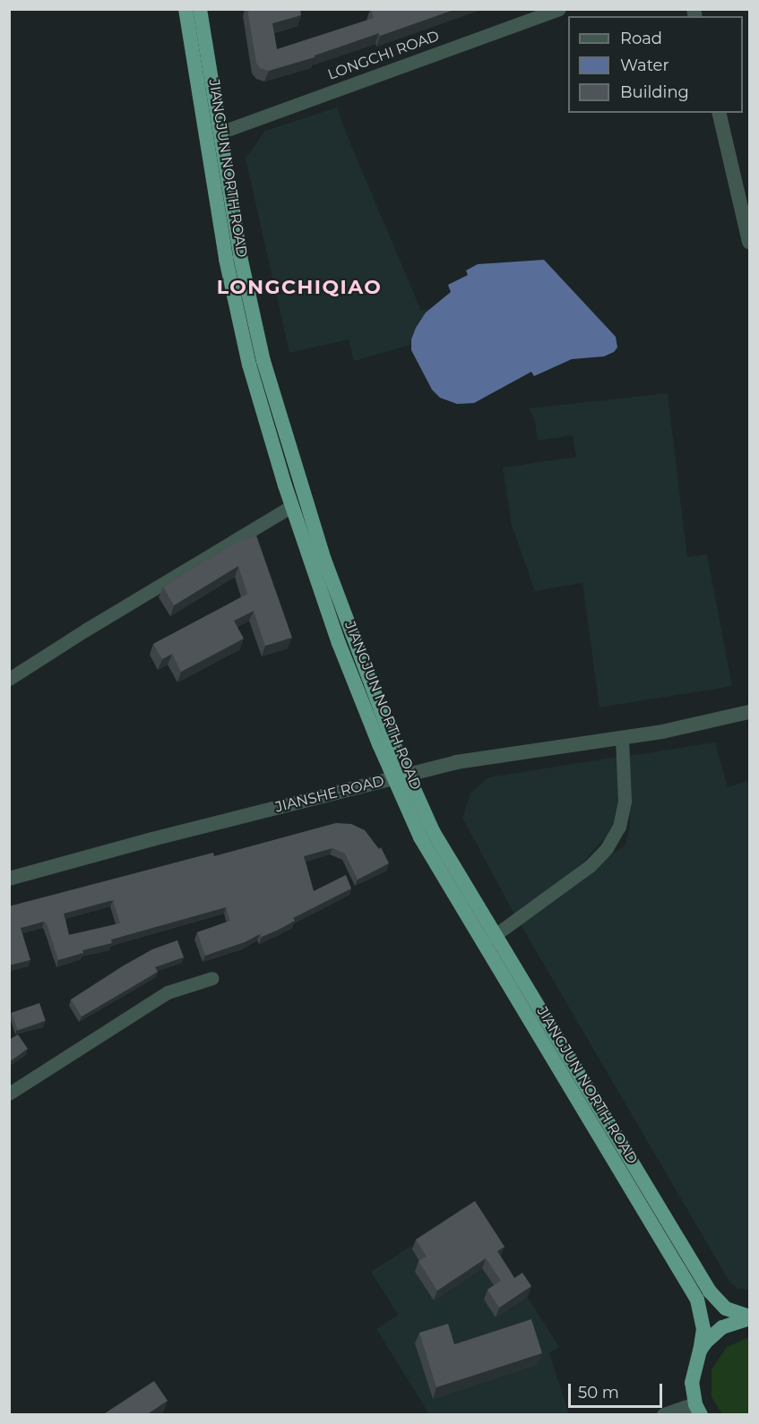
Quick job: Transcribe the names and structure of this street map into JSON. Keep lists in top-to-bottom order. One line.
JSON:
{"streets":{"highway":["JIANGJUN NORTH ROAD"],"street":["LONGCHI ROAD","JIANSHE ROAD"]},"crossings":[["LONGCHI ROAD","JIANGJUN NORTH ROAD"],["JIANGJUN NORTH ROAD","JIANSHE ROAD"]],"districts":["LONGCHIQIAO"],"legend":["Road","Water","Building"],"scale_bar":"50 m"}
